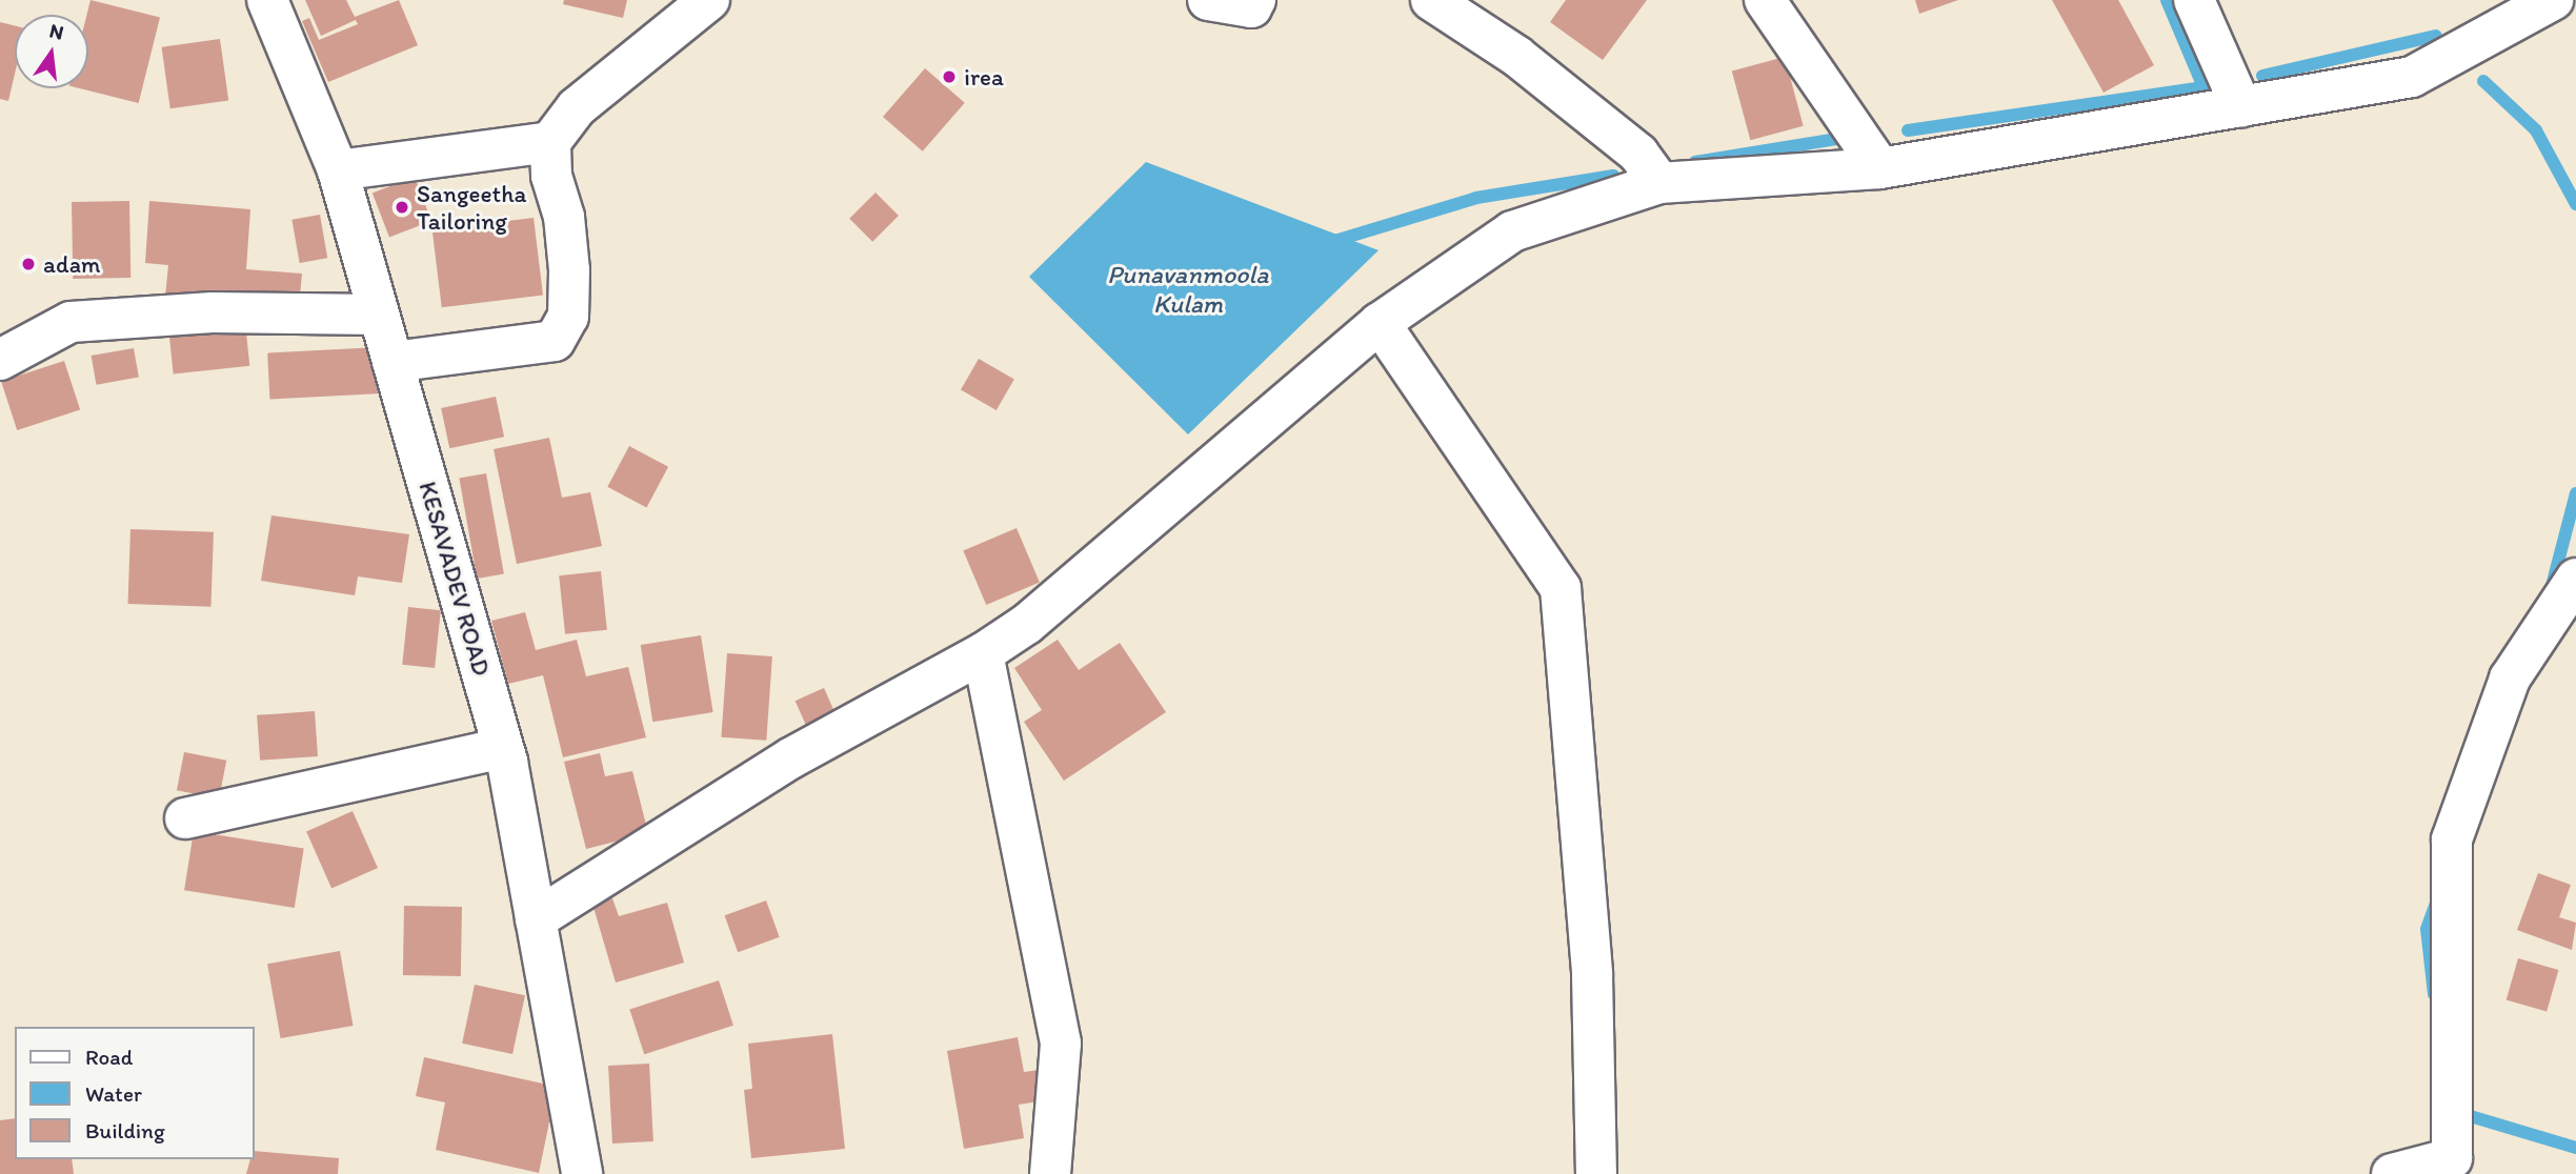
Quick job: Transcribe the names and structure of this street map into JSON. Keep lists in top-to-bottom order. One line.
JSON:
{"streets":{"street":["KESAVADEV ROAD"]},"water":["Punavanmoola Kulam"],"places":["irea","Sangeetha Tailoring","adam"],"legend":["Road","Water","Building"],"north":"top"}
